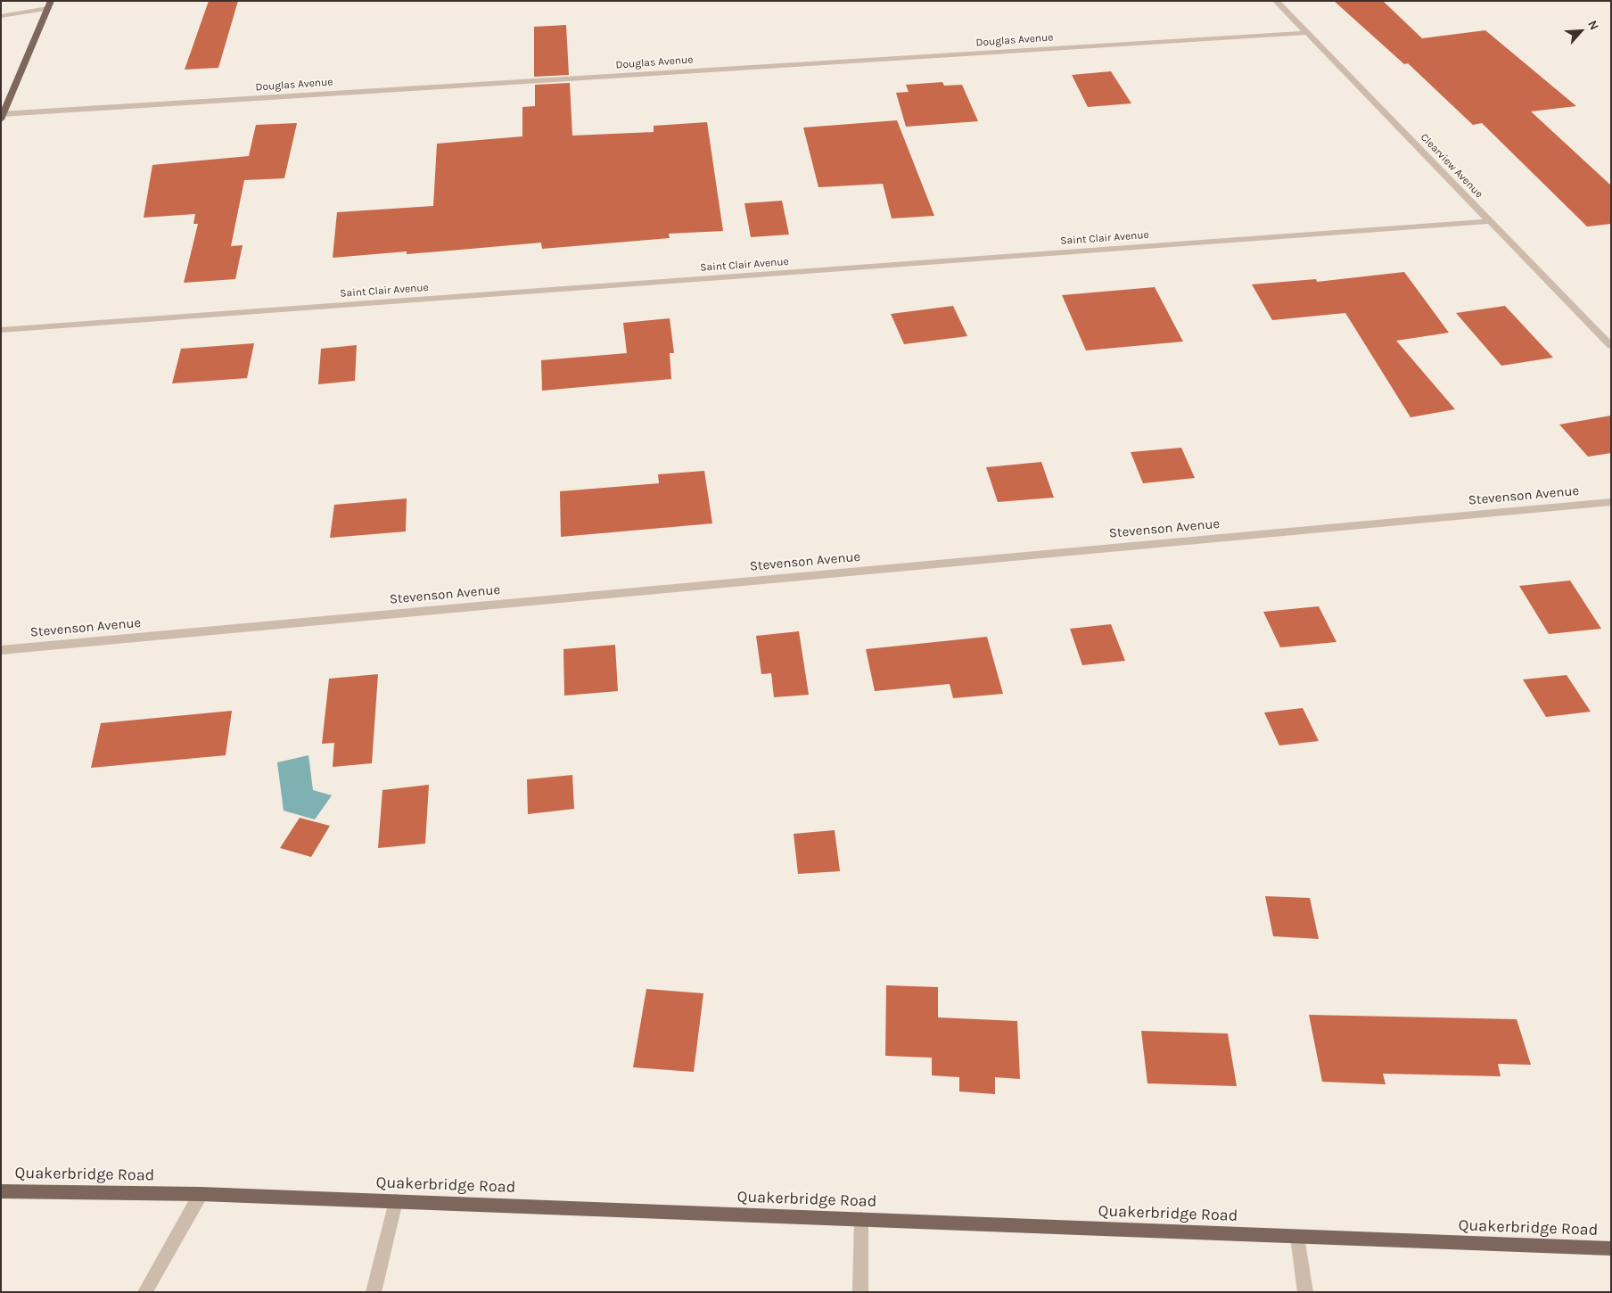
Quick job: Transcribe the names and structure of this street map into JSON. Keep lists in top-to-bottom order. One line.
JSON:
{"streets":{"main road":["Quakerbridge Road"],"street":["Douglas Avenue","Clearview Avenue","Saint Clair Avenue","Stevenson Avenue"]},"crossings":[["Douglas Avenue","Clearview Avenue"],["Clearview Avenue","Saint Clair Avenue"]],"north":"top right"}
